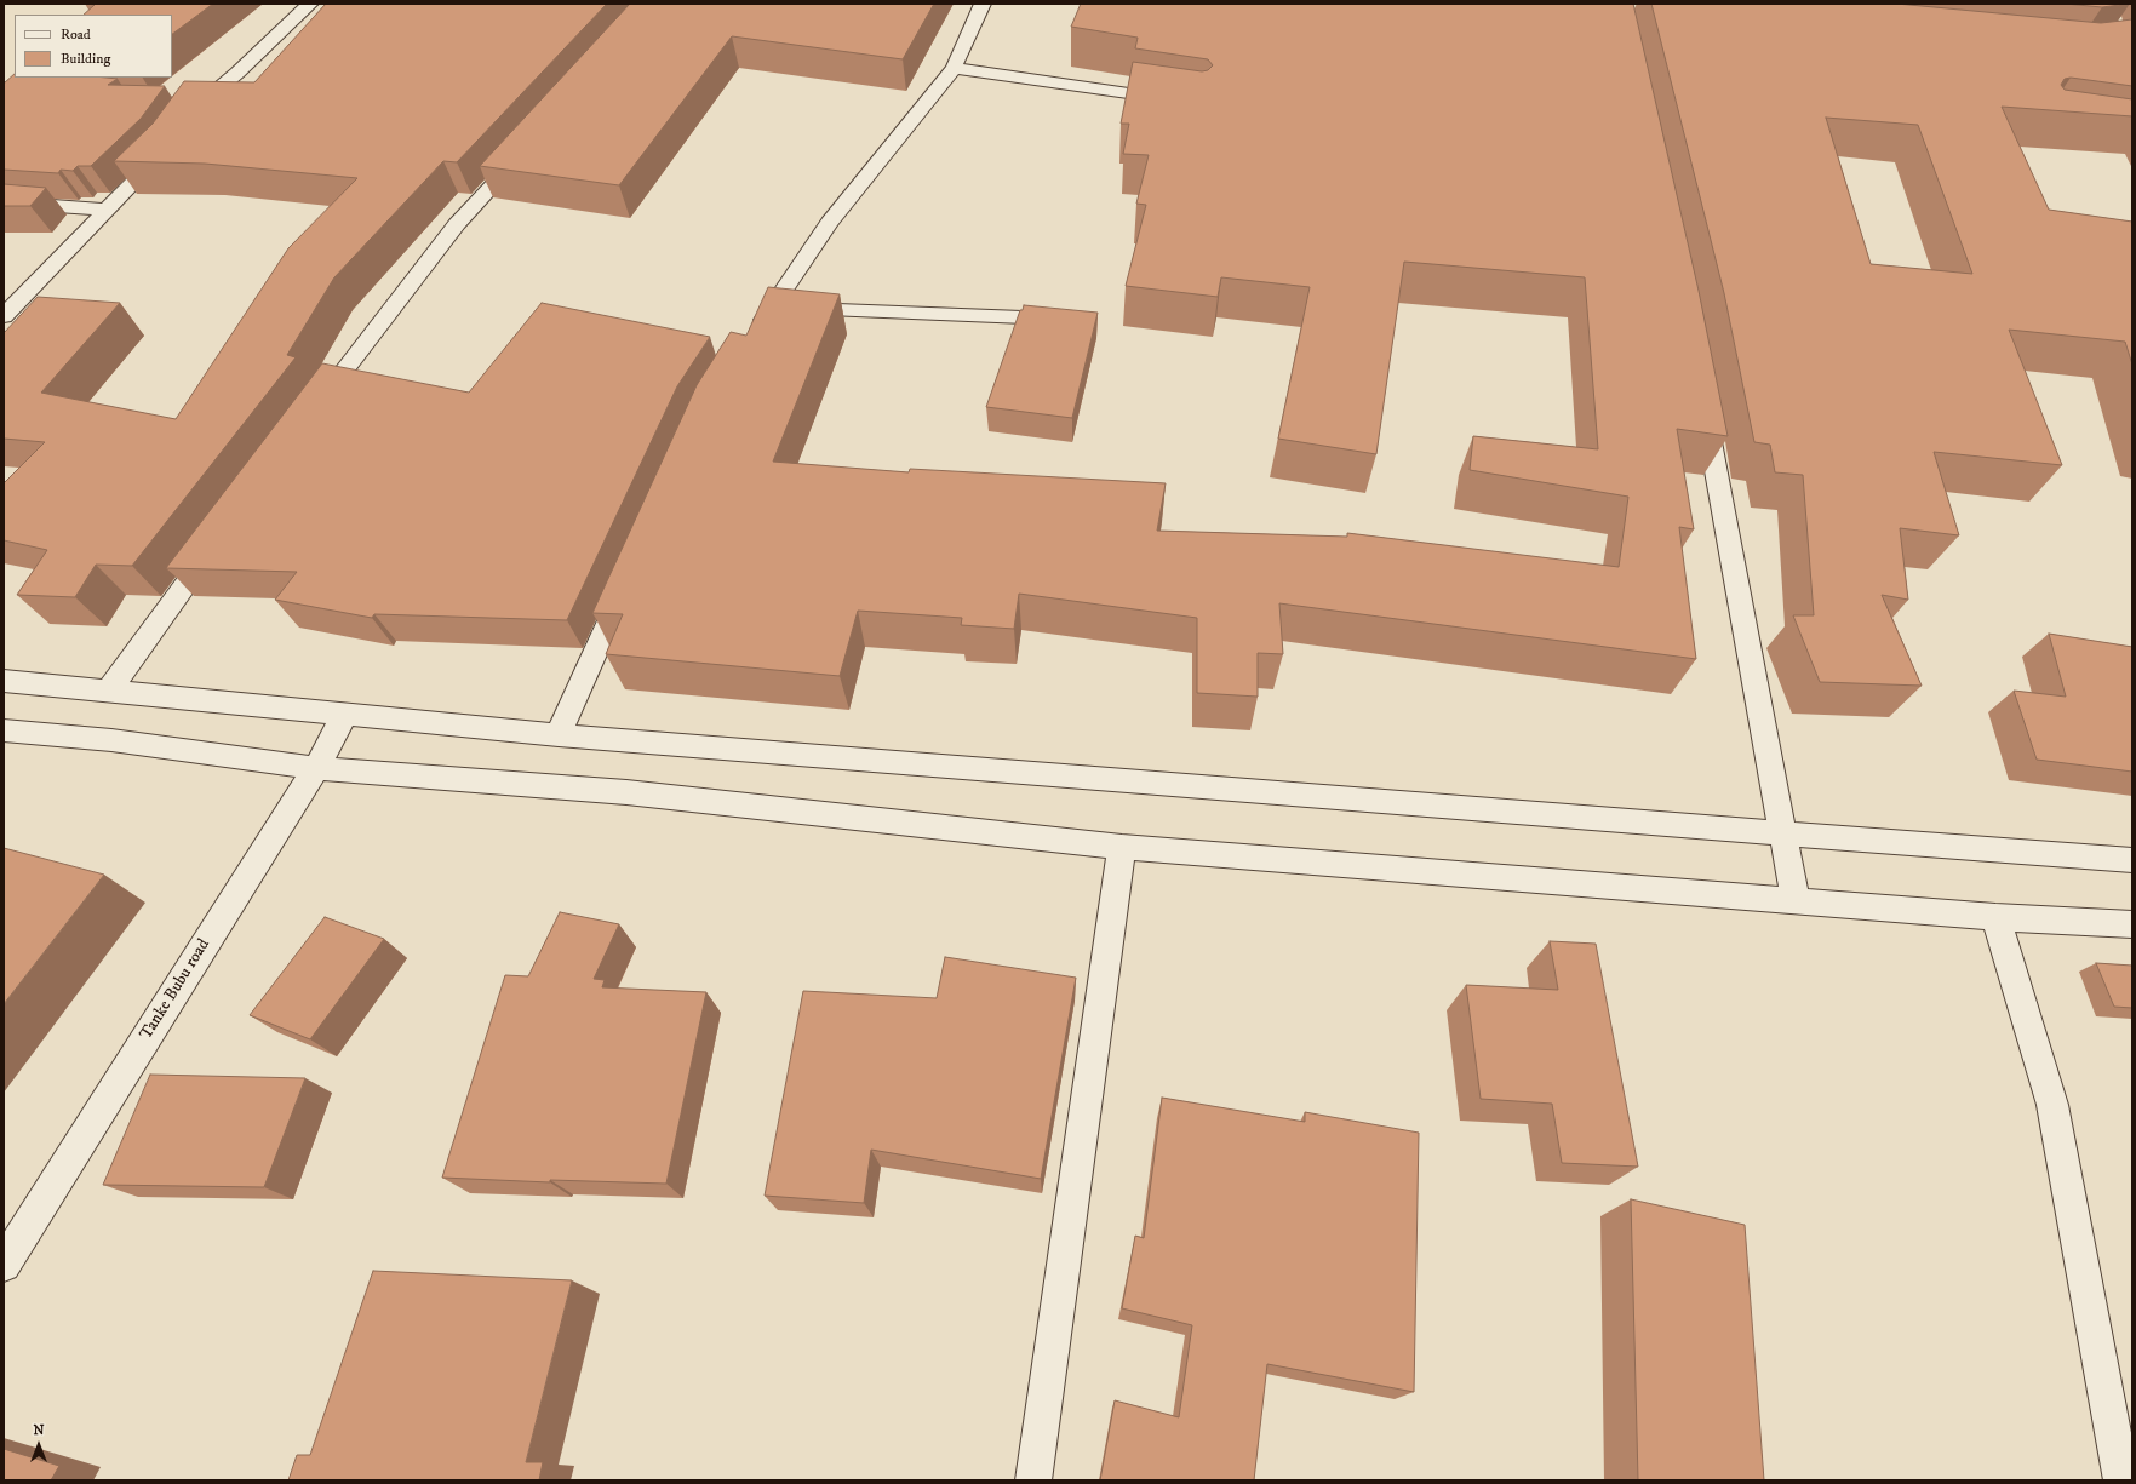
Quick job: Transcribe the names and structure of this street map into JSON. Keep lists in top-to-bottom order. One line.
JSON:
{"streets":{"street":["Tanke Bubu road"]},"legend":["Road","Building"],"north":"top"}
